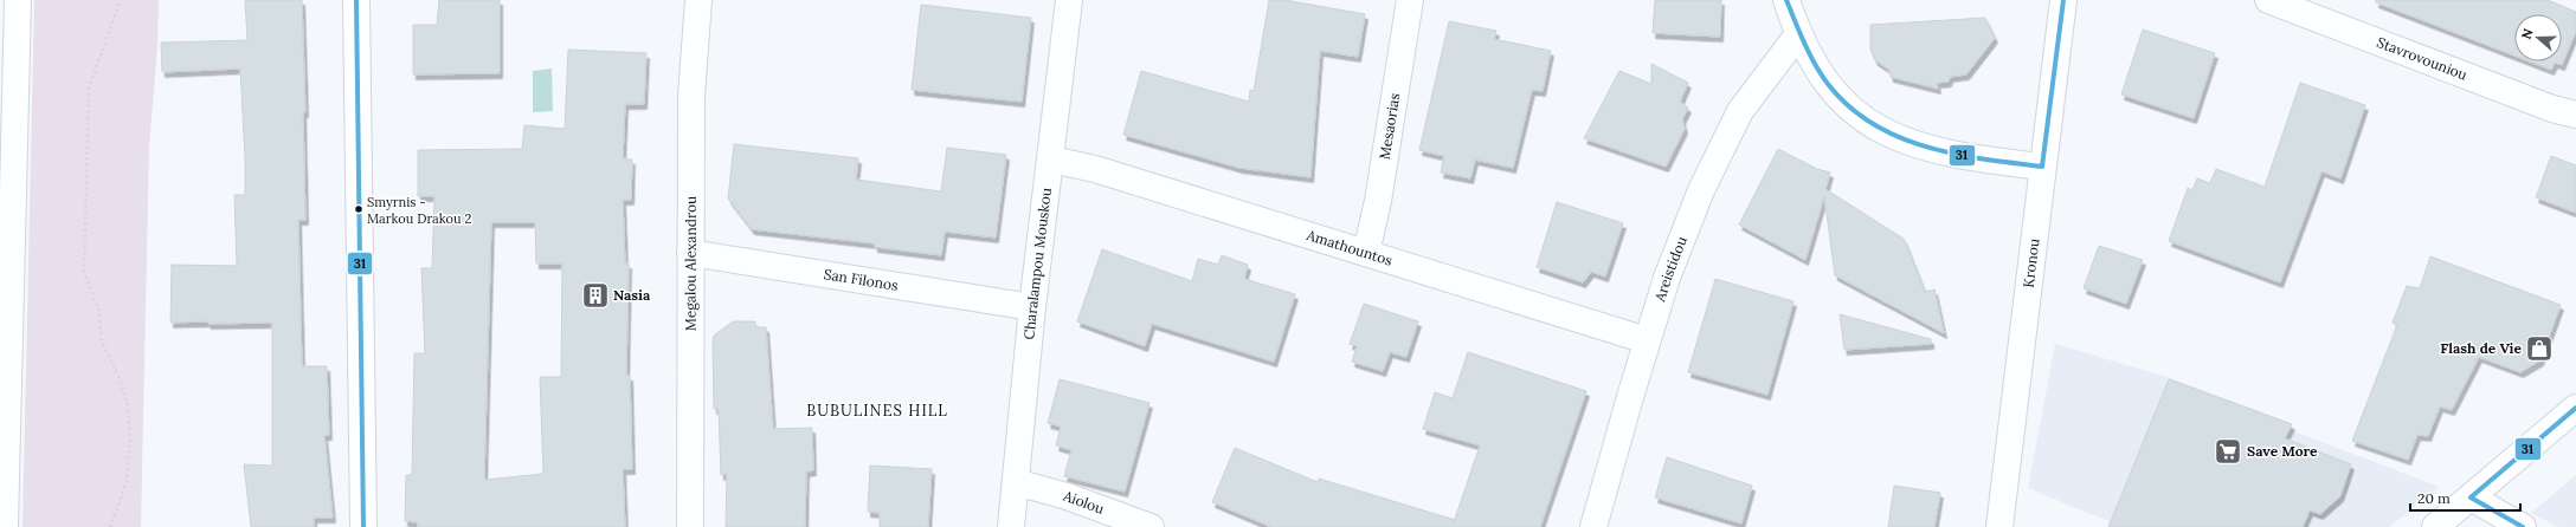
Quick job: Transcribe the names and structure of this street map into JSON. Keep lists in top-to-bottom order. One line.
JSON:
{"streets":{"street":["Stavrovouniou","Mesaorias","Amathountos","Megalou Alexandrou","Charalampou Mouskou","Kronou","Areistidou","San Filonos","Aiolou"]},"crossings":[["Mesaorias","Amathountos"],["Amathountos","Charalampou Mouskou"],["Amathountos","Areistidou"],["Megalou Alexandrou","San Filonos"],["Charalampou Mouskou","San Filonos"],["Charalampou Mouskou","Aiolou"]],"districts":["BUBULINES HILL"],"places":{"other":["Smyrnis - Markou Drakou 2"],"building":["Nasia"],"shop":["Flash de Vie"],"supermarket":["Save More"]},"lines":["transit line 31"],"scale_bar":"20 m","north":"left"}
